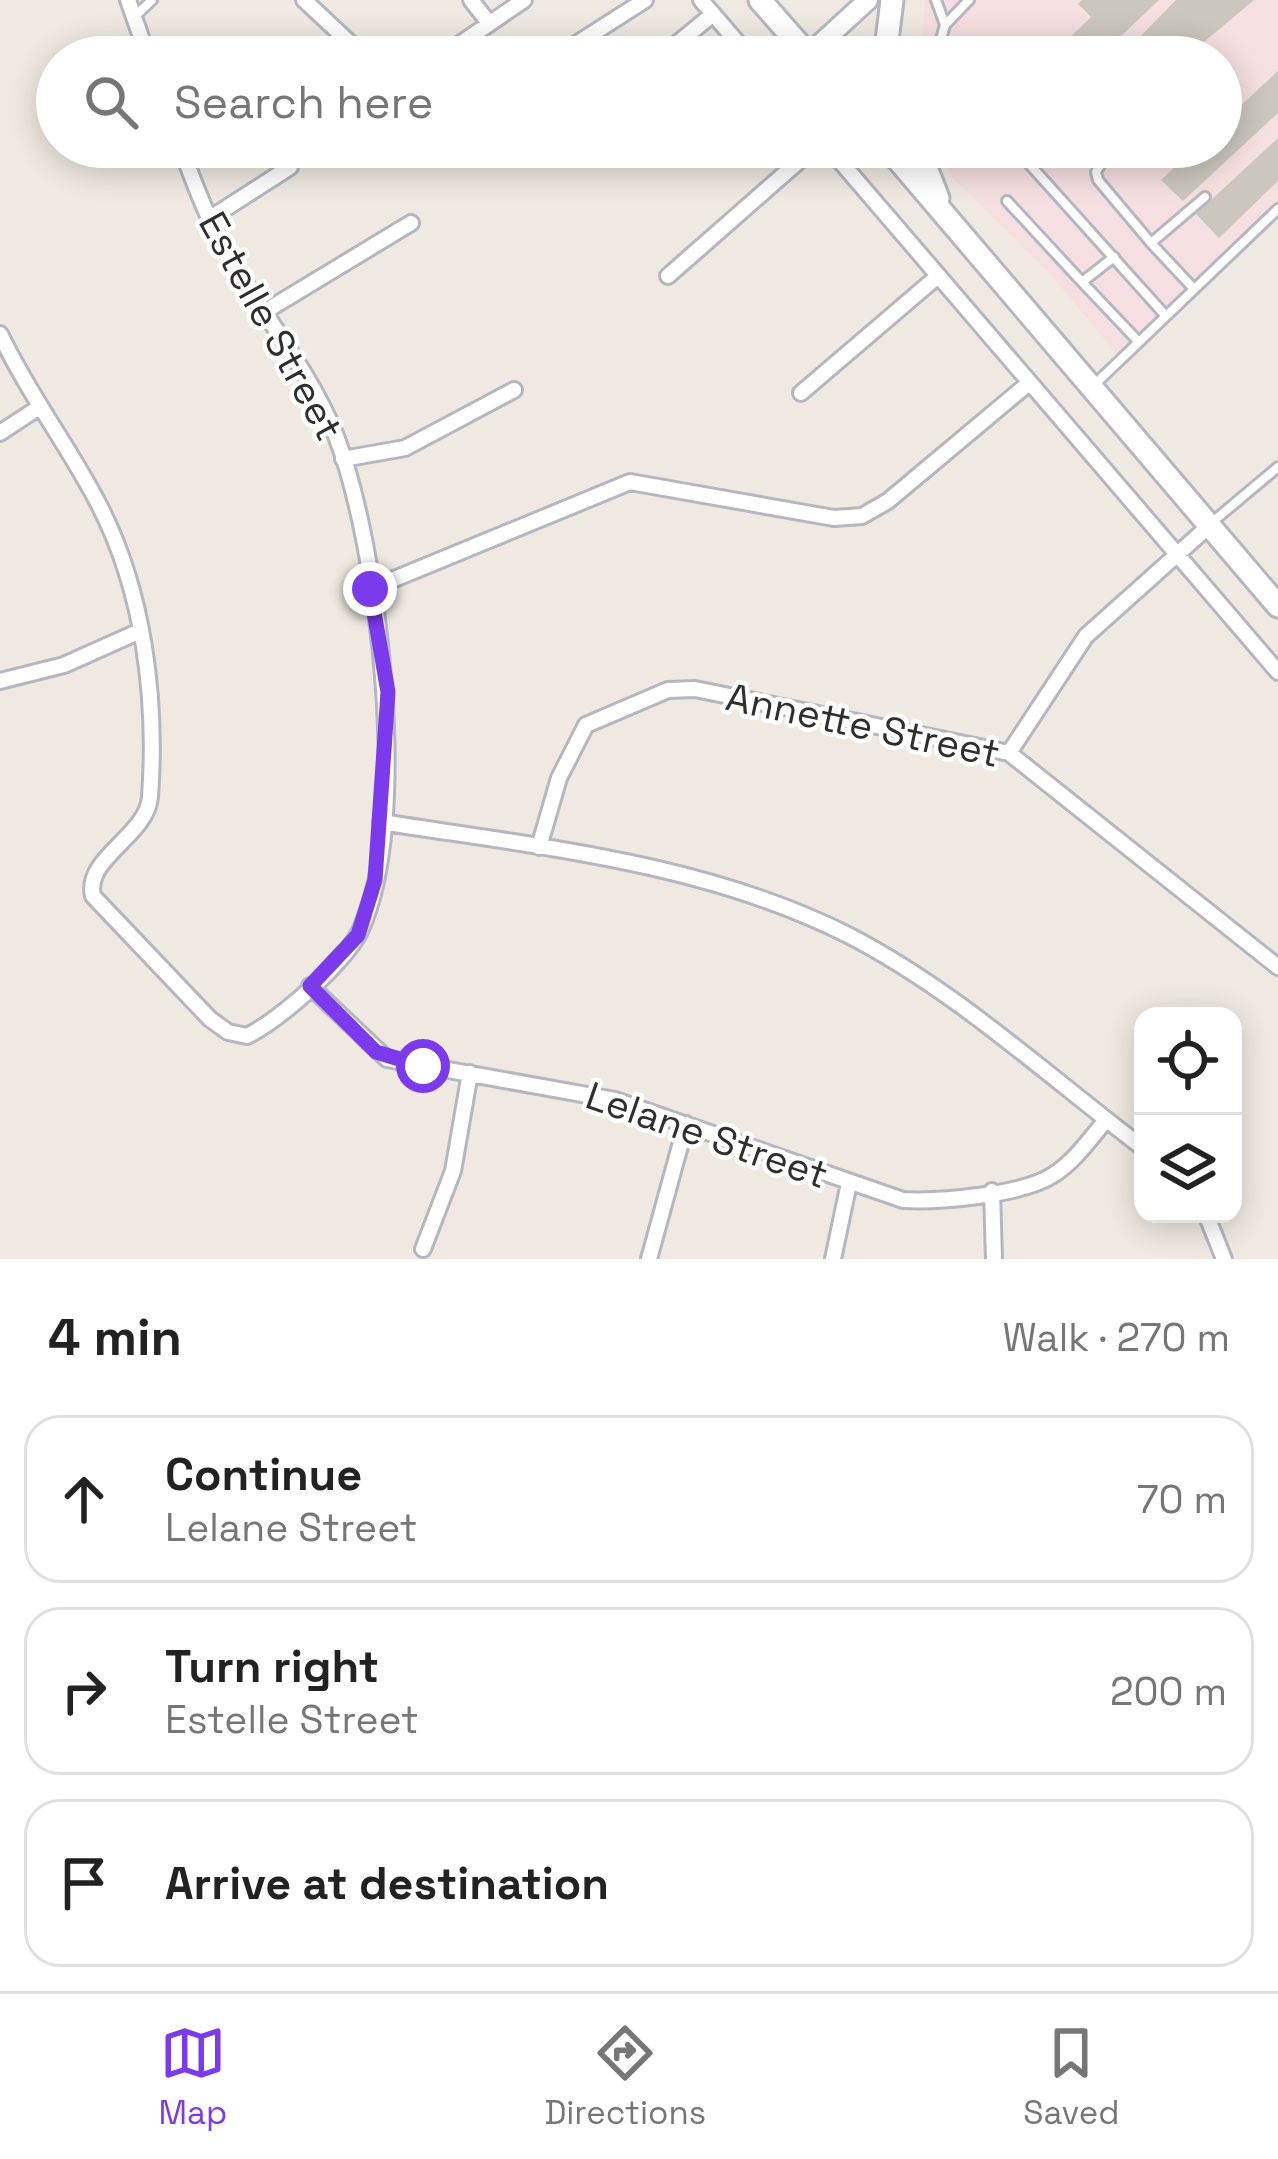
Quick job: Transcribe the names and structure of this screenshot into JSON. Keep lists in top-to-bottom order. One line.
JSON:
{"streets":{"street":["Estelle Street","Annette Street","Lelane Street"]},"crossings":[["Estelle Street","Lelane Street"]],"page":{"search":"Search here","heading":["4 min","Walk · 270 m"],"list":[["Continue","Lelane Street","70 m"],["Turn right","Estelle Street","200 m"],"Arrive at destination"],"nav":["Map","Directions","Saved"]}}
